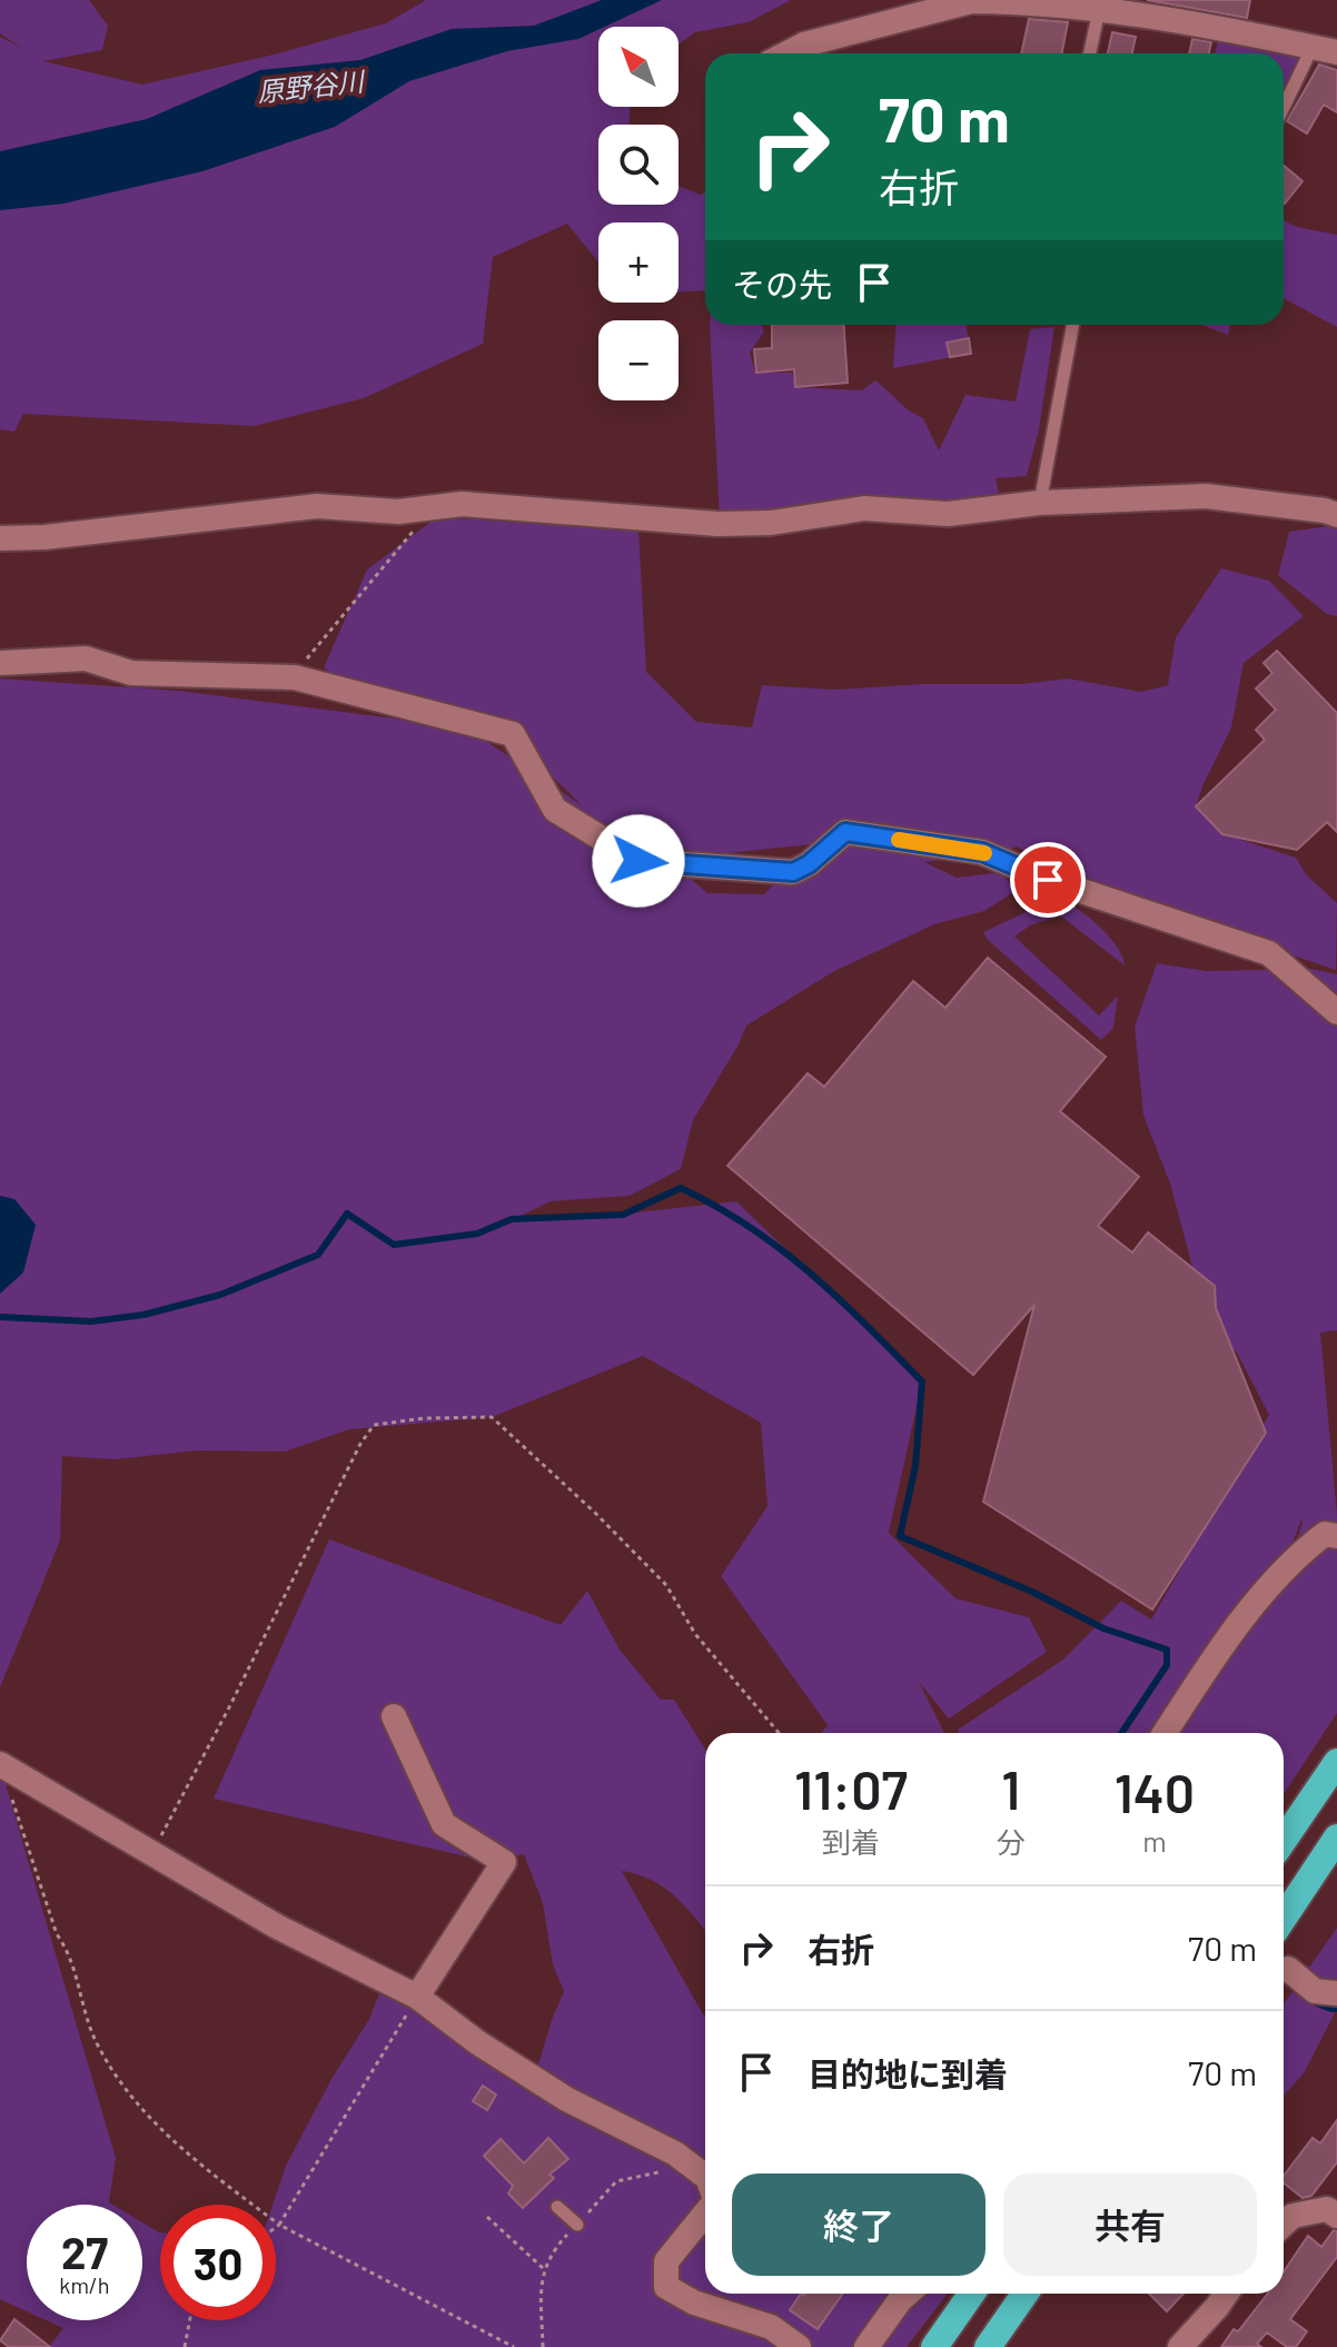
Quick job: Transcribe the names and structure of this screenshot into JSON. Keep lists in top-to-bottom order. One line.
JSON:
{"water":["原野谷川"],"north":"top left","page":{"map_buttons":["+","−"],"turn":["70 m","右折"],"then":"その先","eta":["11:07","到着","1","分","140","m"],"list":[{"name":"右折","value":"70 m"},{"name":"目的地に到着","value":"70 m"}],"buttons":["終了","共有"],"speed":"27 km/h","limit":"30"}}
